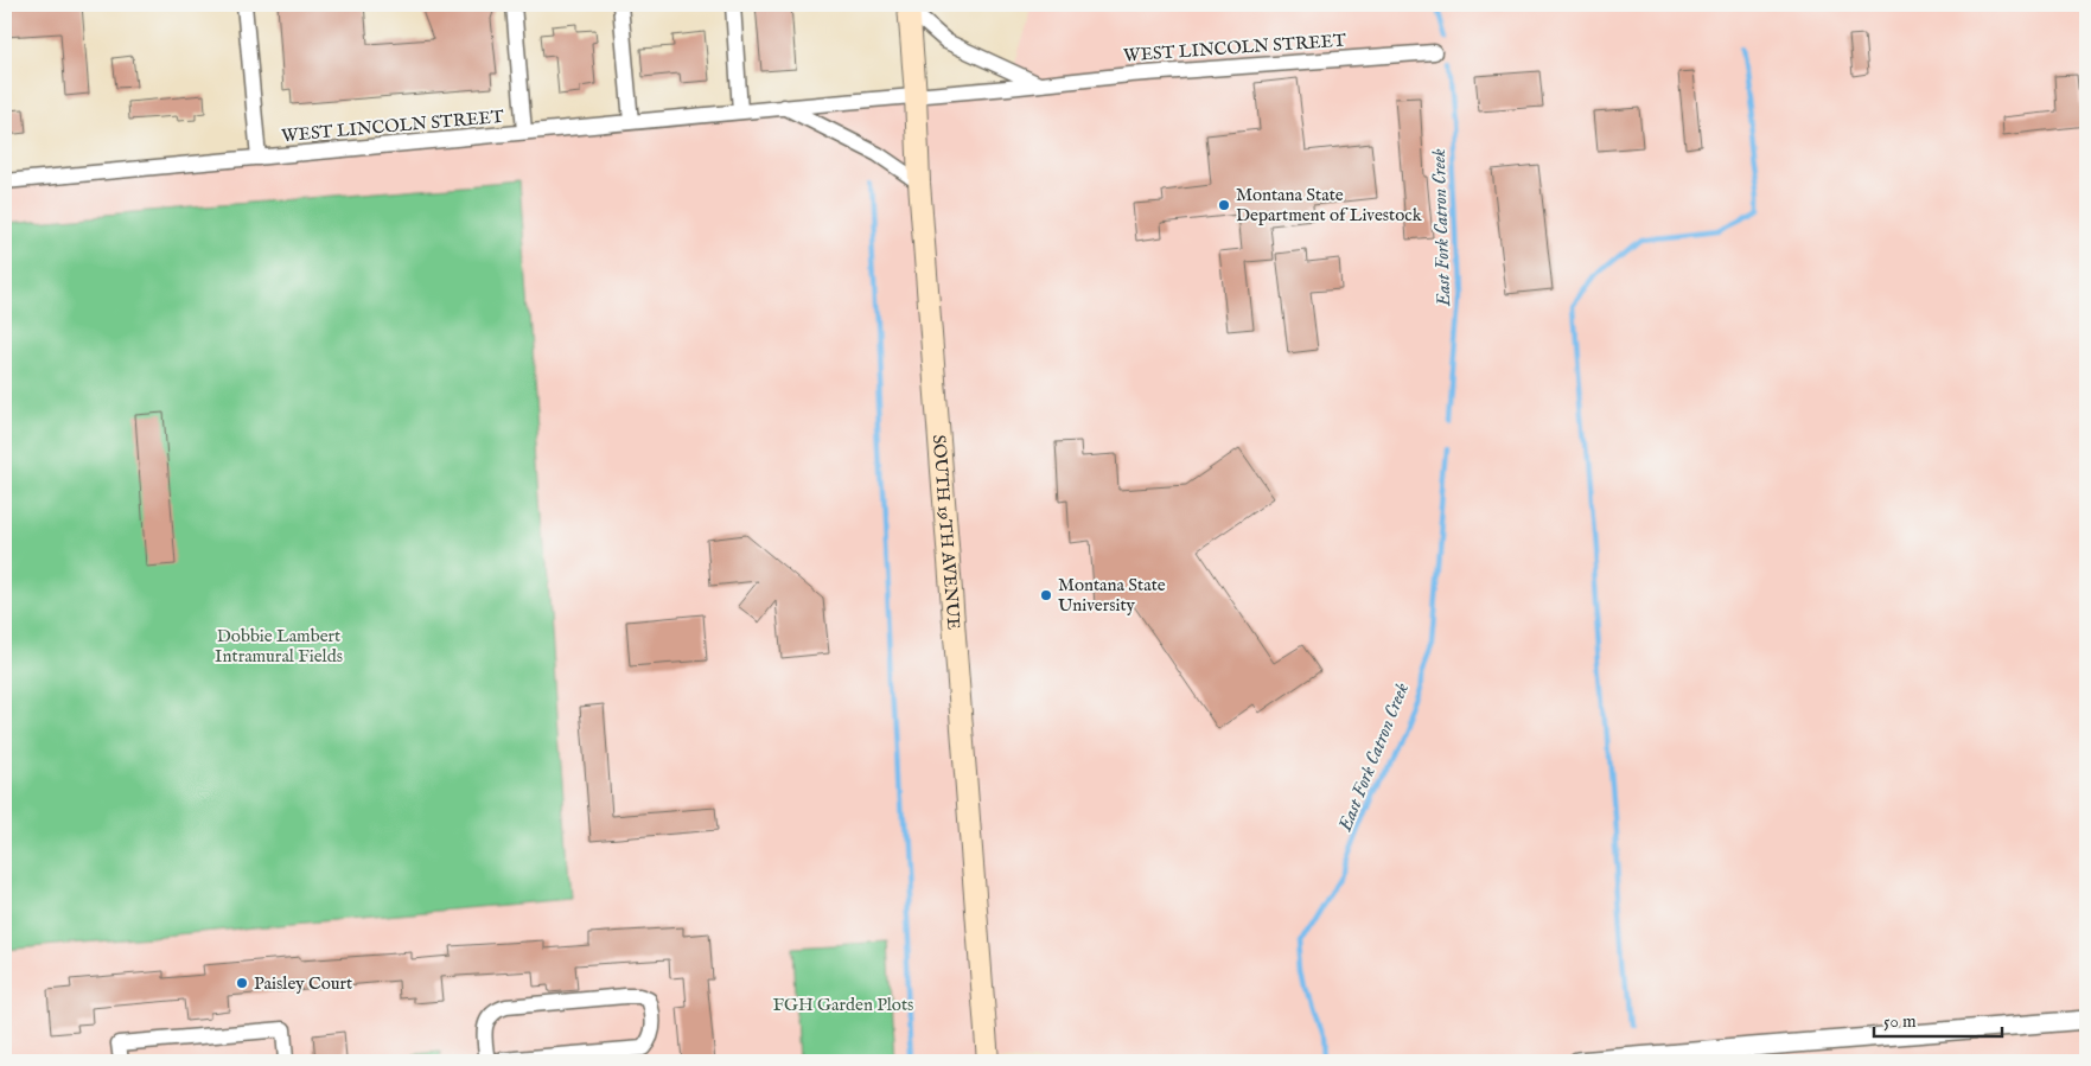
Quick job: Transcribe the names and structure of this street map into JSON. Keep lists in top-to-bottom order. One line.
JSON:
{"streets":{"main road":["SOUTH 19TH AVENUE"],"street":["WEST LINCOLN STREET"]},"crossings":[["WEST LINCOLN STREET","SOUTH 19TH AVENUE"]],"water":["East Fork Catron Creek"],"parks":["Dobbie Lambert Intramural Fields","FGH Garden Plots"],"places":["Montana State Department of Livestock","Montana State University","Paisley Court"],"scale_bar":"50 m"}
